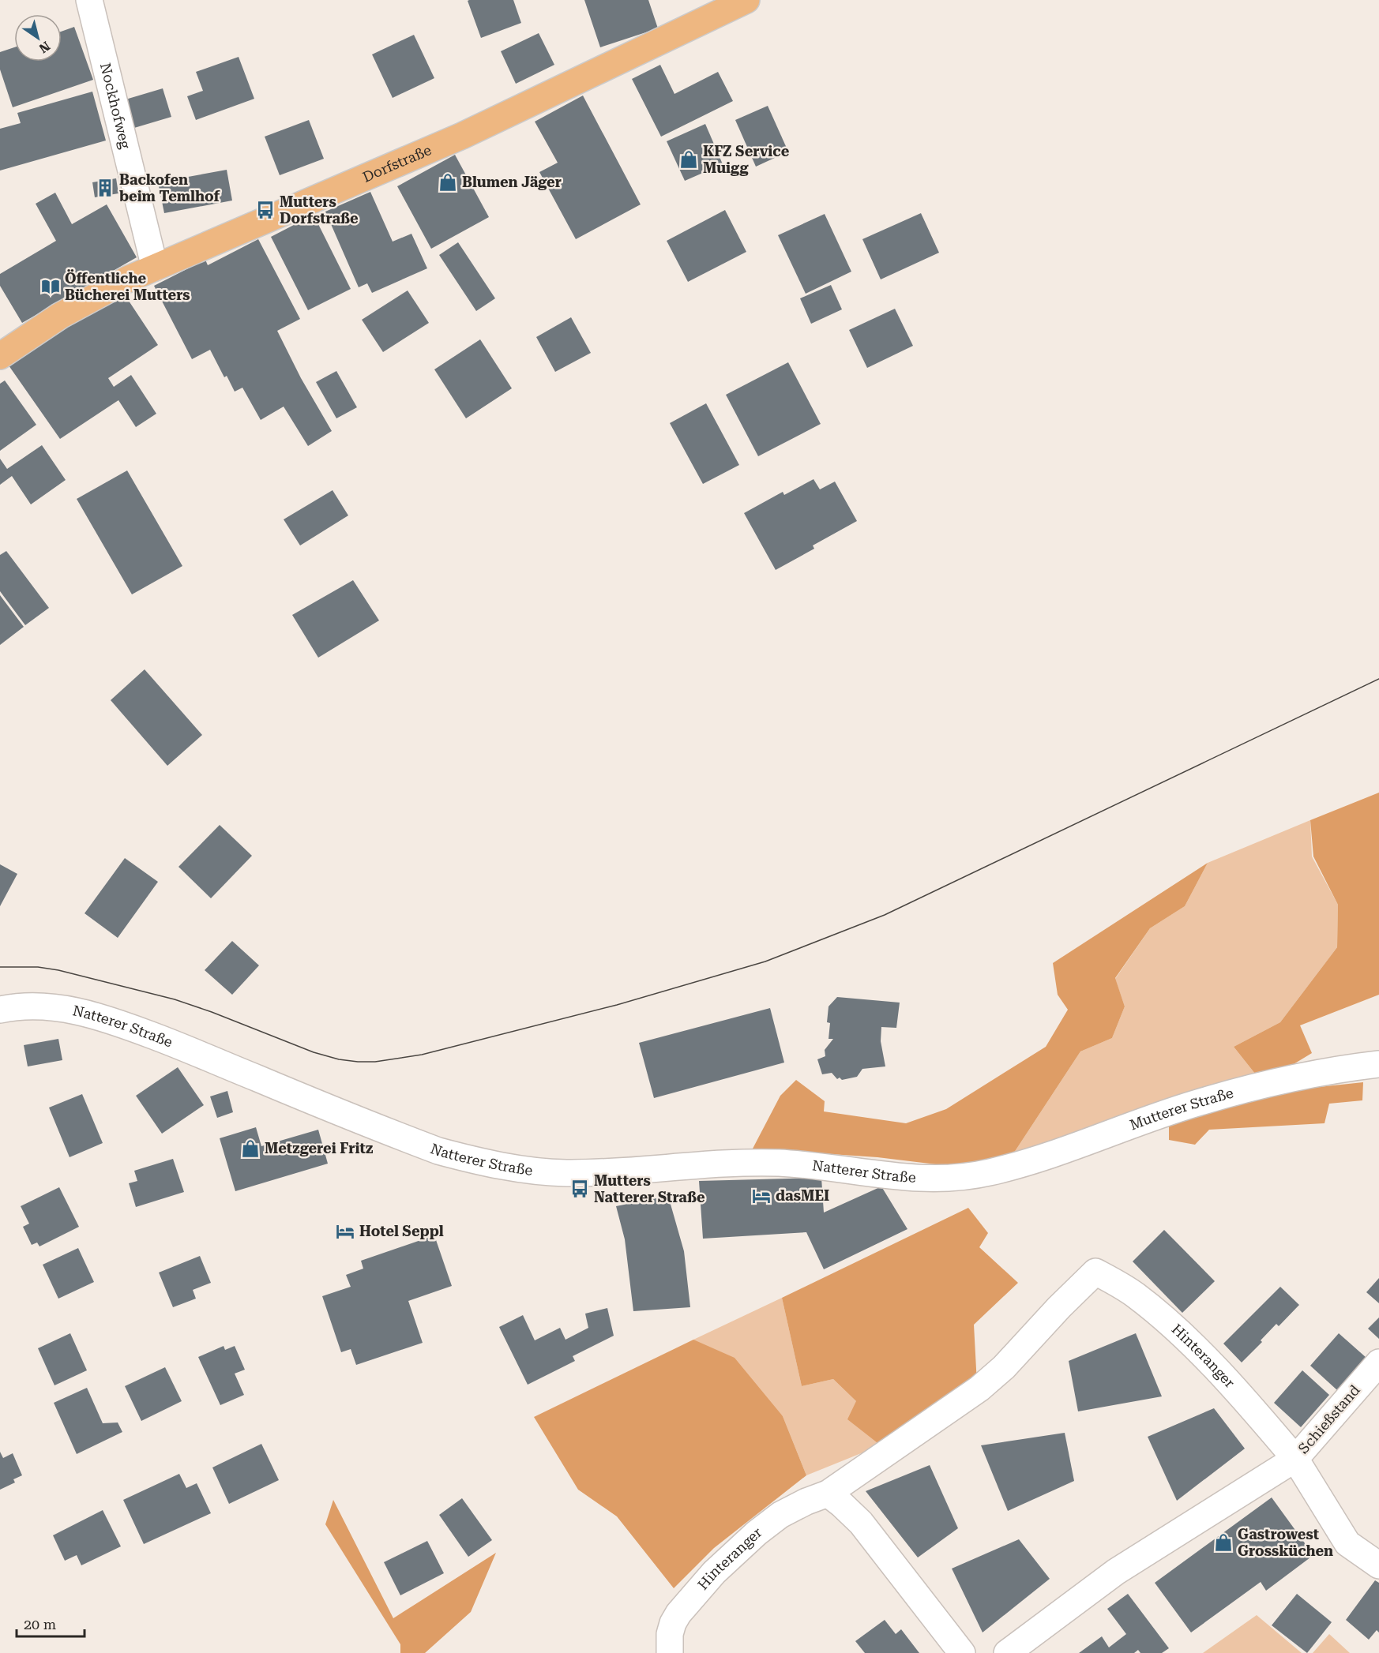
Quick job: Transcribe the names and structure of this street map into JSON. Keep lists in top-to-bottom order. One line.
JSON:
{"streets":{"main road":["Dorfstraße"],"street":["Nockhofweg","Natterer Straße","Mutterer Straße","Hinteranger","Schießstand"]},"crossings":[["Nockhofweg","Dorfstraße"],["Natterer Straße","Mutterer Straße"],["Hinteranger","Schießstand"]],"places":{"shop":["KFZ Service Muigg","Blumen Jäger","Metzgerei Fritz","Gastrowest Grossküchen"],"building":["Backofen beim Temlhof"],"bus stop":["Mutters Dorfstraße","Mutters Natterer Straße"],"library":["Öffentliche Bücherei Mutters"],"hotel":["dasMEI","Hotel Seppl"]},"scale_bar":"20 m","north":"bottom right"}
